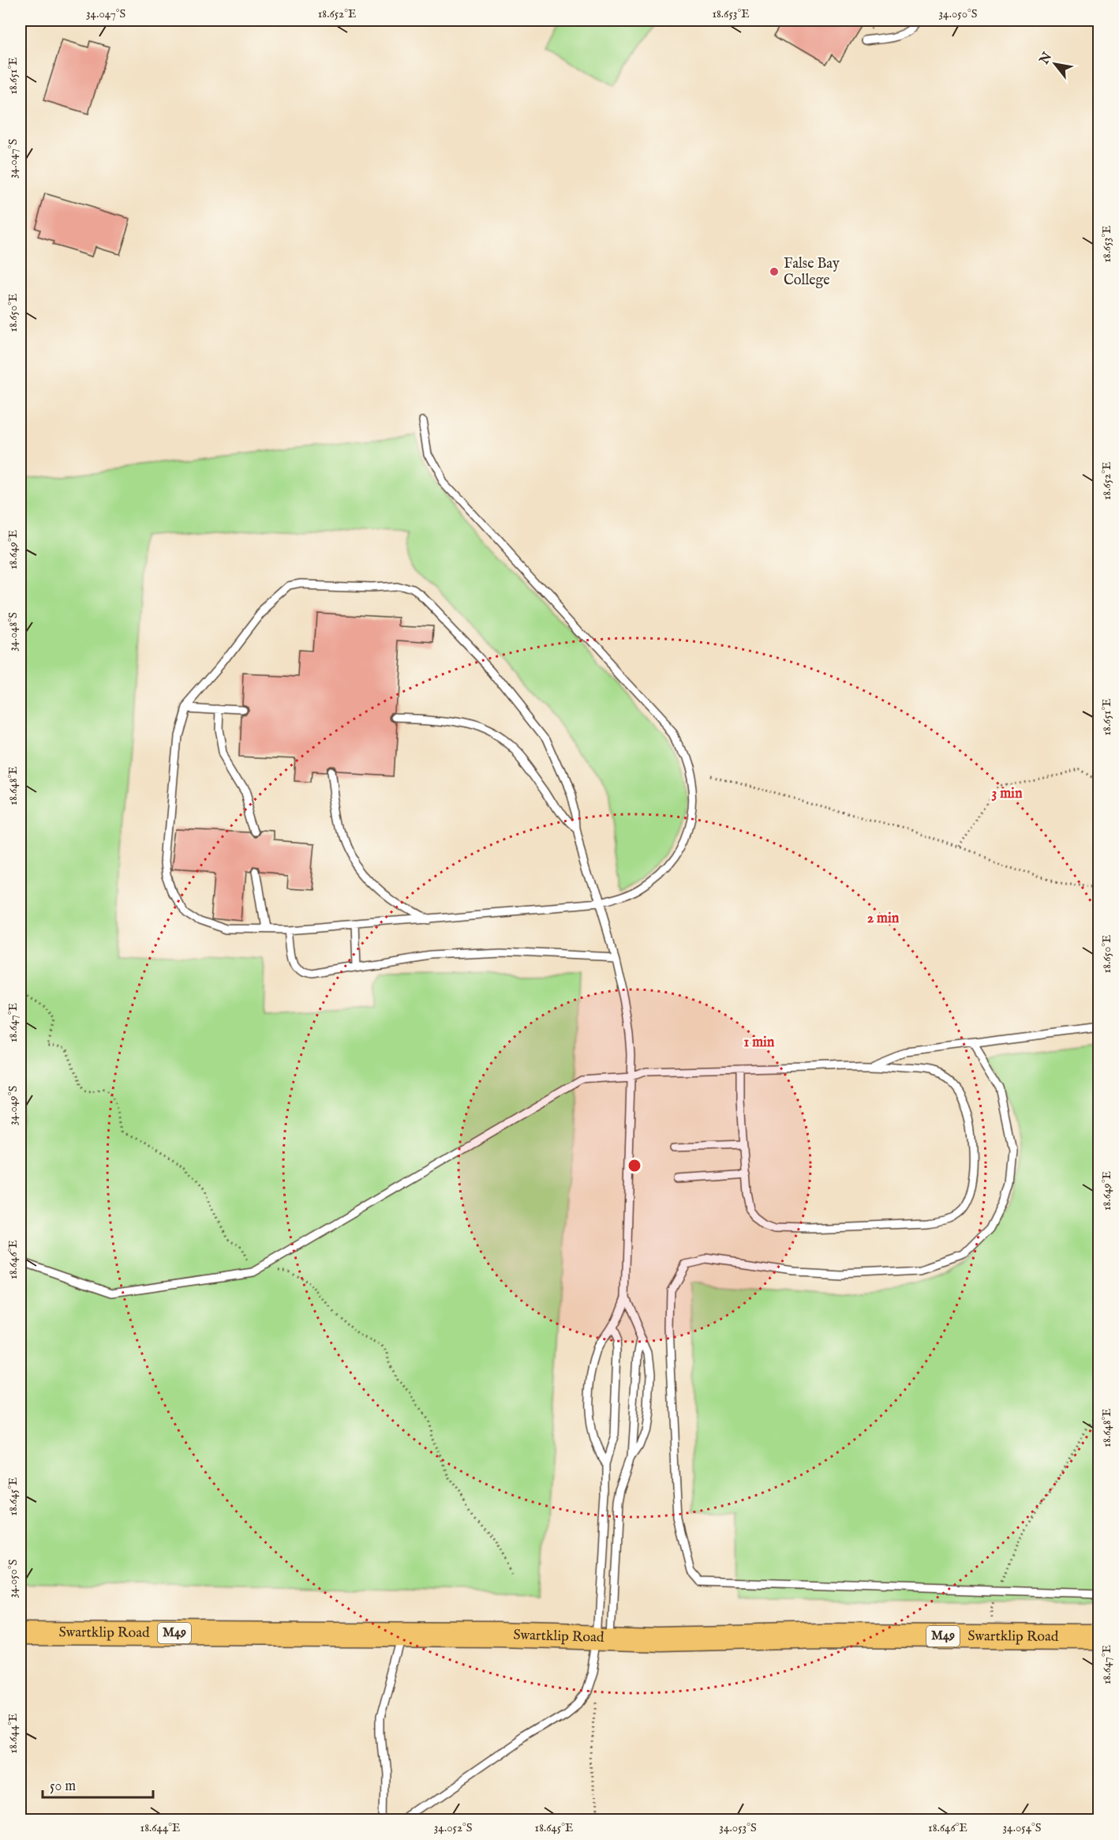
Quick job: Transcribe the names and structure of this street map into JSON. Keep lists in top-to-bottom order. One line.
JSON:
{"streets":{"main road":["Swartklip Road","M49"]},"places":["False Bay College"],"scale_bar":"50 m","north":"top left","coordinates":["34.047°S","18.652°E","18.653°E","34.050°S","18.651°E","18.650°E","18.649°E","34.048°S","18.648°E","18.647°E","34.049°S","18.646°E","18.645°E","18.644°E","34.052°S","34.053°S","34.054°S"],"rings":["3 min","2 min","1 min"]}
